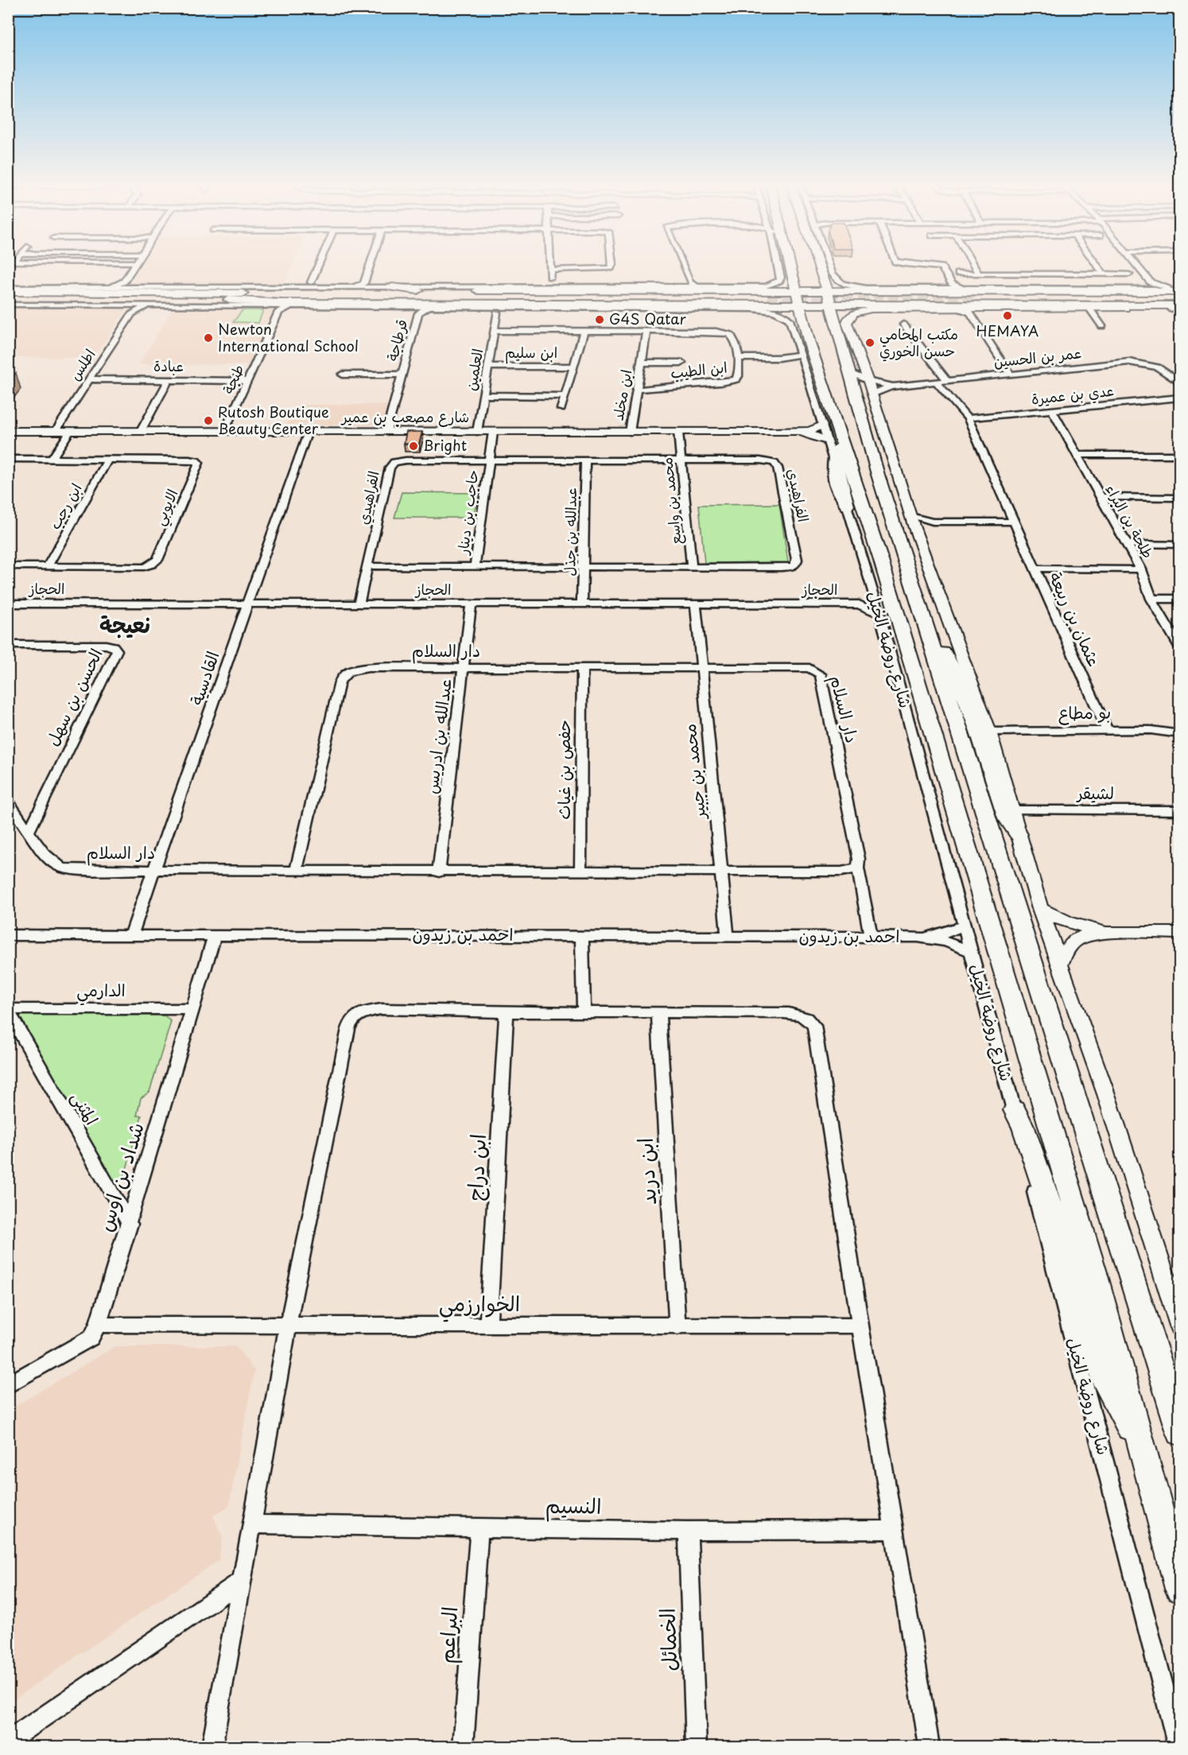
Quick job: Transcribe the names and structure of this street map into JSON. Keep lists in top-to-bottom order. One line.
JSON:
{"streets":{"main road":["شارع روضة الخيل"],"street":["قرطاجة","ابن سليم","عمر بن الحسين","اطلس","عبادة","العلمين","ابن الطيب","طنجة","ابن مخلد","عدي بن عميرة","شارع مصعب بن عمير","الفراهيدي","محمد بن واسع","ابن رجب","الايوبي","حاجب بن دينار","طلحة بن البراء","عبدالله بن جذل","الحجاز","عثمان بن ربيعة","دار السلام","القادسية","الحسن بن سهل","بو مطاع","عبدالله بن ادريس","حفص بن غياث","محمد بن جبير","لشيقر","احمد بن زيدون","الدارمي","المثنى","ابن دراج","ابن دريد","شداد بن اوس","الخوارزمي","النسيم","البراعم","الخمائل"]},"crossings":[["قرطاجة","شارع مصعب بن عمير"],["ابن سليم","العلمين"],["ابن سليم","ابن الطيب"],["عمر بن الحسين","عثمان بن ربيعة"],["عمر بن الحسين","شارع روضة الخيل"],["اطلس","عبادة"],["اطلس","شارع مصعب بن عمير"],["عبادة","طنجة"],["العلمين","ابن الطيب"],["العلمين","شارع مصعب بن عمير"],["ابن الطيب","ابن مخلد"],["طنجة","شارع مصعب بن عمير"],["ابن مخلد","شارع مصعب بن عمير"],["عدي بن عميرة","طلحة بن البراء"],["عدي بن عميرة","عثمان بن ربيعة"],["شارع مصعب بن عمير","محمد بن واسع"],["شارع مصعب بن عمير","حاجب بن دينار"],["شارع مصعب بن عمير","شارع روضة الخيل"],["شارع مصعب بن عمير","القادسية"],["الفراهيدي","محمد بن واسع"],["الفراهيدي","حاجب بن دينار"],["الفراهيدي","عبدالله بن جذل"],["الفراهيدي","الحجاز"],["ابن رجب","الايوبي"],["عبدالله بن جذل","الحجاز"],["الحجاز","شارع روضة الخيل"],["الحجاز","القادسية"],["الحجاز","عبدالله بن ادريس"],["الحجاز","محمد بن جبير"],["عثمان بن ربيعة","بو مطاع"],["شارع روضة الخيل","احمد بن زيدون"],["دار السلام","القادسية"],["دار السلام","الحسن بن سهل"],["دار السلام","عبدالله بن ادريس"],["دار السلام","حفص بن غياث"],["دار السلام","محمد بن جبير"],["القادسية","احمد بن زيدون"],["محمد بن جبير","احمد بن زيدون"],["احمد بن زيدون","شداد بن اوس"],["الدارمي","المثنى"],["الدارمي","شداد بن اوس"],["المثنى","شداد بن اوس"],["ابن دراج","الخوارزمي"],["ابن دريد","الخوارزمي"],["شداد بن اوس","الخوارزمي"],["النسيم","البراعم"],["النسيم","الخمائل"]],"districts":["نعيجة"],"places":["HEMAYA","G4S Qatar","Newton International School","مكتب المحامي حسن الخوري","Rutosh Boutique Beauty Center","Bright"]}
